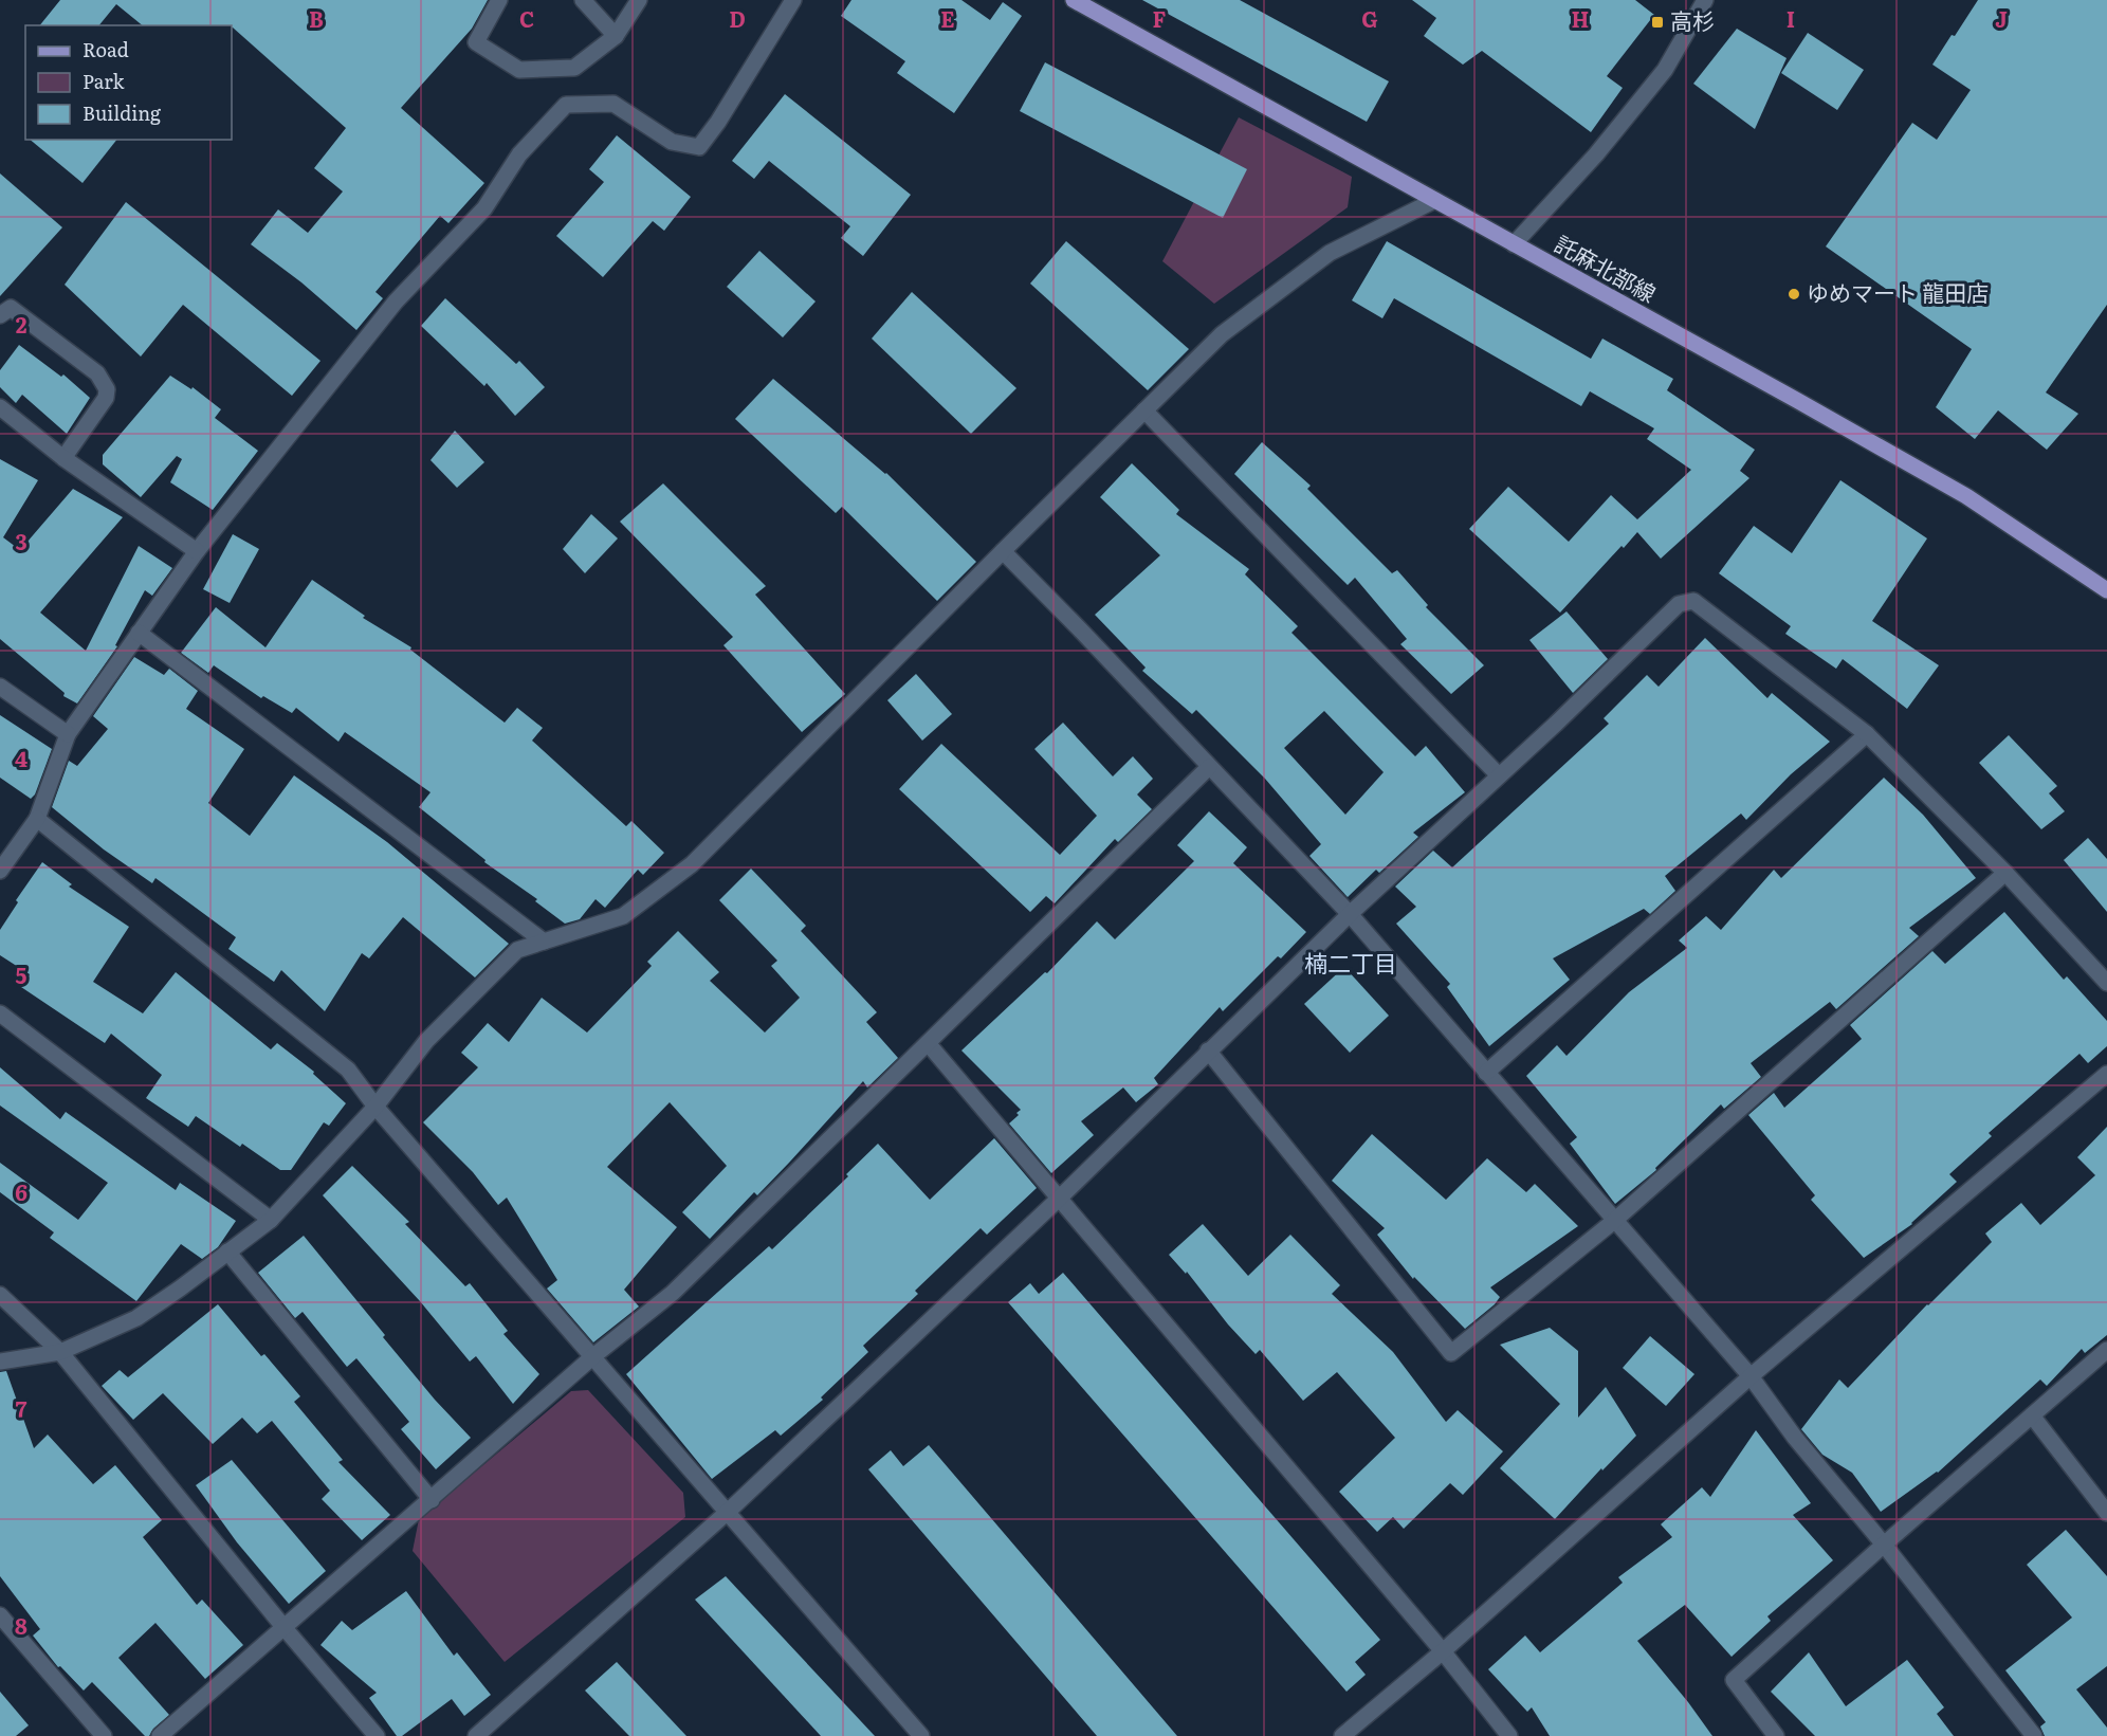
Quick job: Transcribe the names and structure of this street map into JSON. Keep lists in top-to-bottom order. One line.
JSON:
{"streets":{"main road":["託麻北部線"]},"districts":["楠二丁目"],"places":{"transit":["高杉"],"other":["ゆめマート 龍田店"]},"legend":["Road","Park","Building"],"grid":{"columns":["B","C","D","E","F","G","H","I","J"],"rows":["2","3","4","5","6","7","8"]}}
